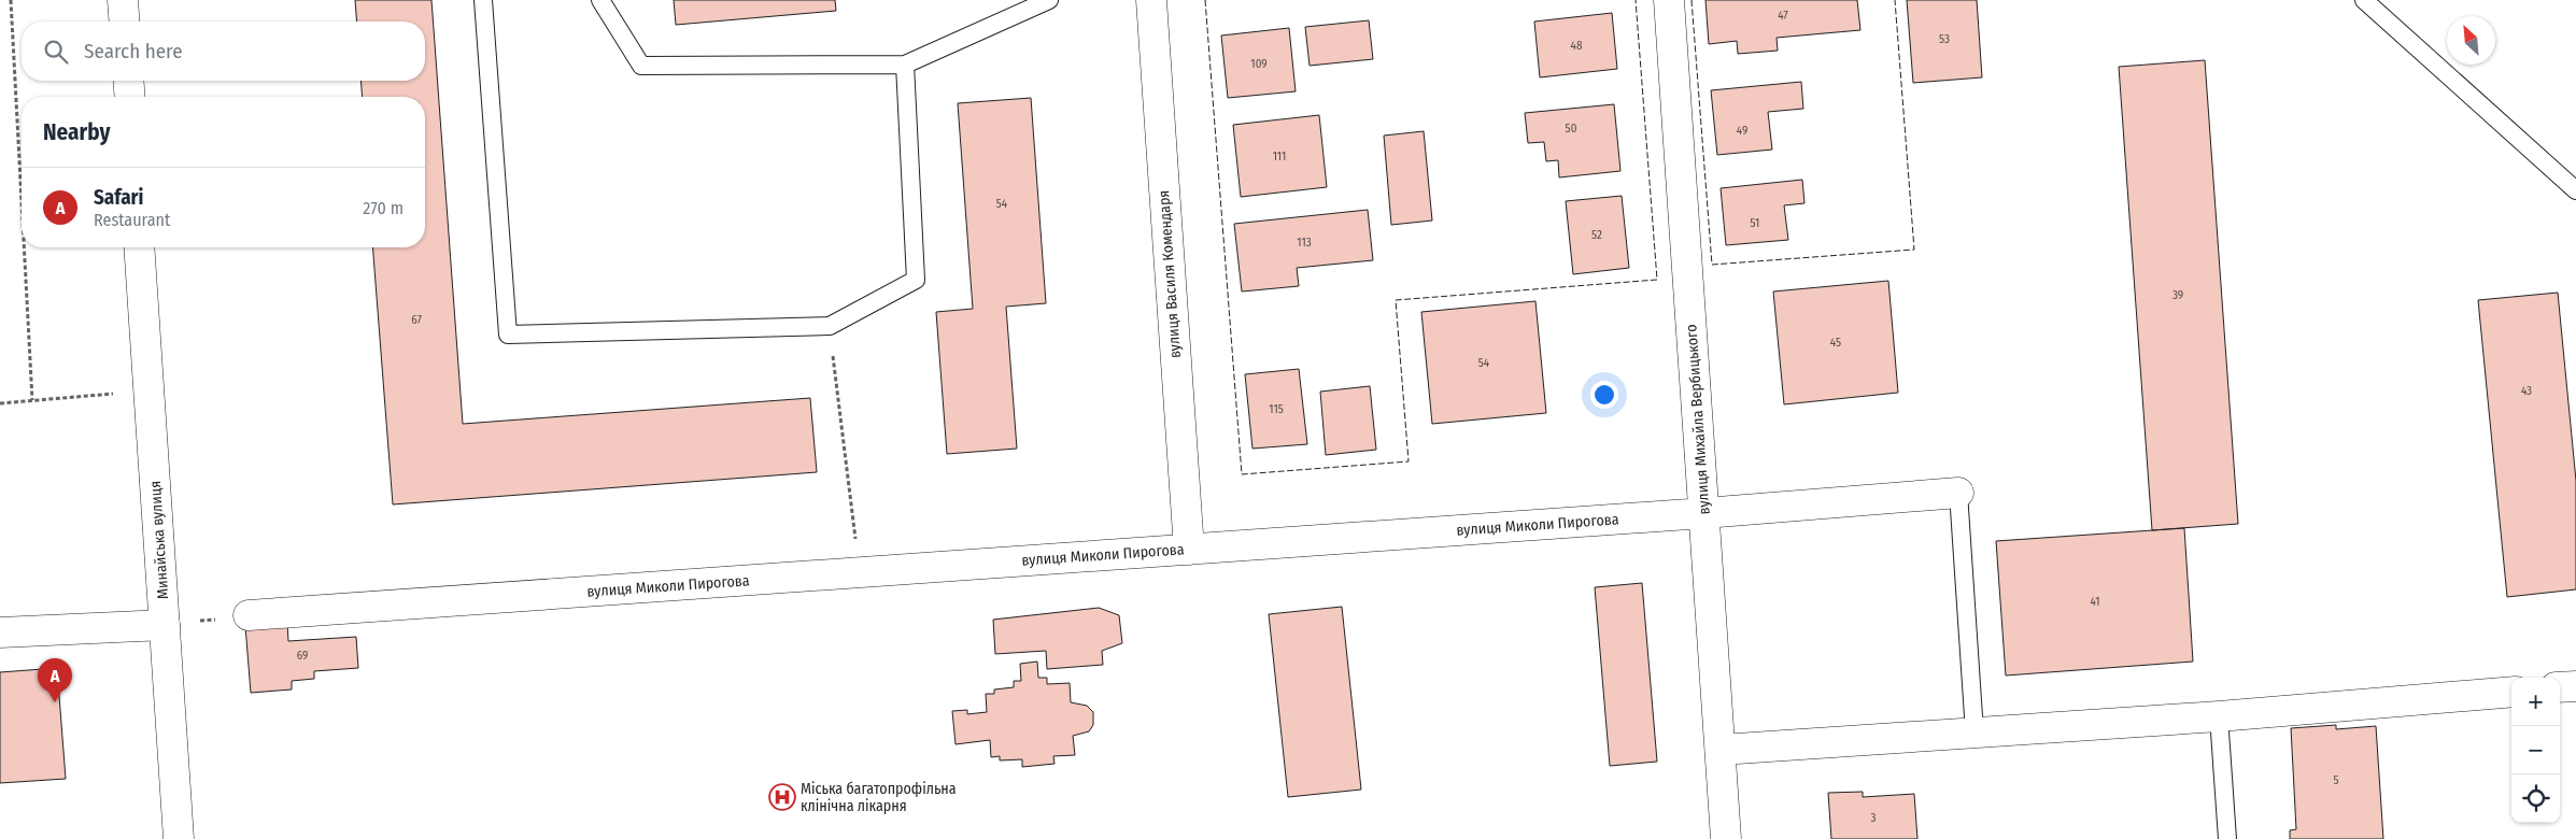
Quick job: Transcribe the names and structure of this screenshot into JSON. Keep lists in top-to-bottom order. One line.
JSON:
{"streets":{"street":["вулиця Василя Комендаря","вулиця Михайла Вербицького","вулиця Миколи Пирогова","Минайська вулиця"]},"crossings":[["вулиця Василя Комендаря","вулиця Миколи Пирогова"],["вулиця Михайла Вербицького","вулиця Миколи Пирогова"]],"places":{"hospital":["Міська багатопрофільна клінічна лікарня"]},"house_numbers":["47","53","48","109","50","49","111","54","51","52","113","39","67","45","54","43","115","41","69","5","3"],"north":"top left","page":{"search":"Search here","heading":"Nearby","list":[{"mark":"A","name":"Safari","note":"Restaurant","value":"270 m"}],"pins":"A","map_buttons":["+","−"]}}
